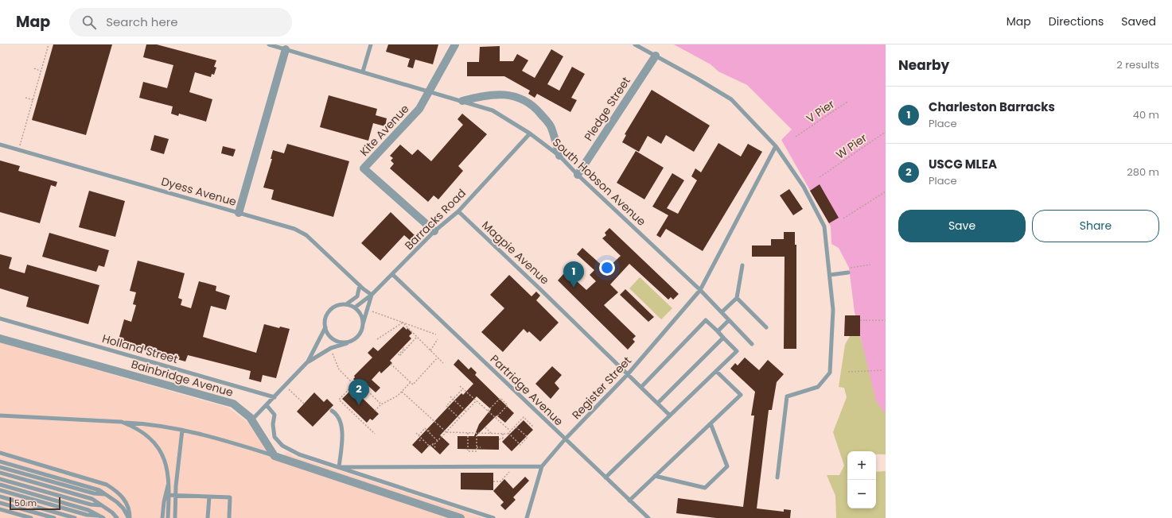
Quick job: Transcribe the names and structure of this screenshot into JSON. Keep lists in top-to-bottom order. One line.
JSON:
{"streets":{"street":["Pledge Street","Kite Avenue","Bainbridge Avenue"],"lane":["South Hobson Avenue","Dyess Avenue","Barracks Road","Magpie Avenue","Holland Street","Register Street","Partridge Avenue"],"path":["V Pier","W Pier"]},"crossings":[["Pledge Street","South Hobson Avenue"],["Kite Avenue","South Hobson Avenue"],["Kite Avenue","Barracks Road"],["South Hobson Avenue","Barracks Road"],["South Hobson Avenue","Register Street"],["Dyess Avenue","Barracks Road"],["Barracks Road","Magpie Avenue"],["Barracks Road","Partridge Avenue"],["Magpie Avenue","Register Street"],["Register Street","Partridge Avenue"]],"scale_bar":"50 m","page":{"header":"Map","search":"Search here","nav":["Map","Directions","Saved"],"heading":["Nearby","2 results"],"list":[{"mark":"1","name":"Charleston Barracks","note":"Place","value":"40 m"},{"mark":"2","name":"USCG MLEA","note":"Place","value":"280 m"}],"buttons":["Save","Share"],"pins":["1","2"],"map_buttons":["+","−"],"scale":"50 m"}}
